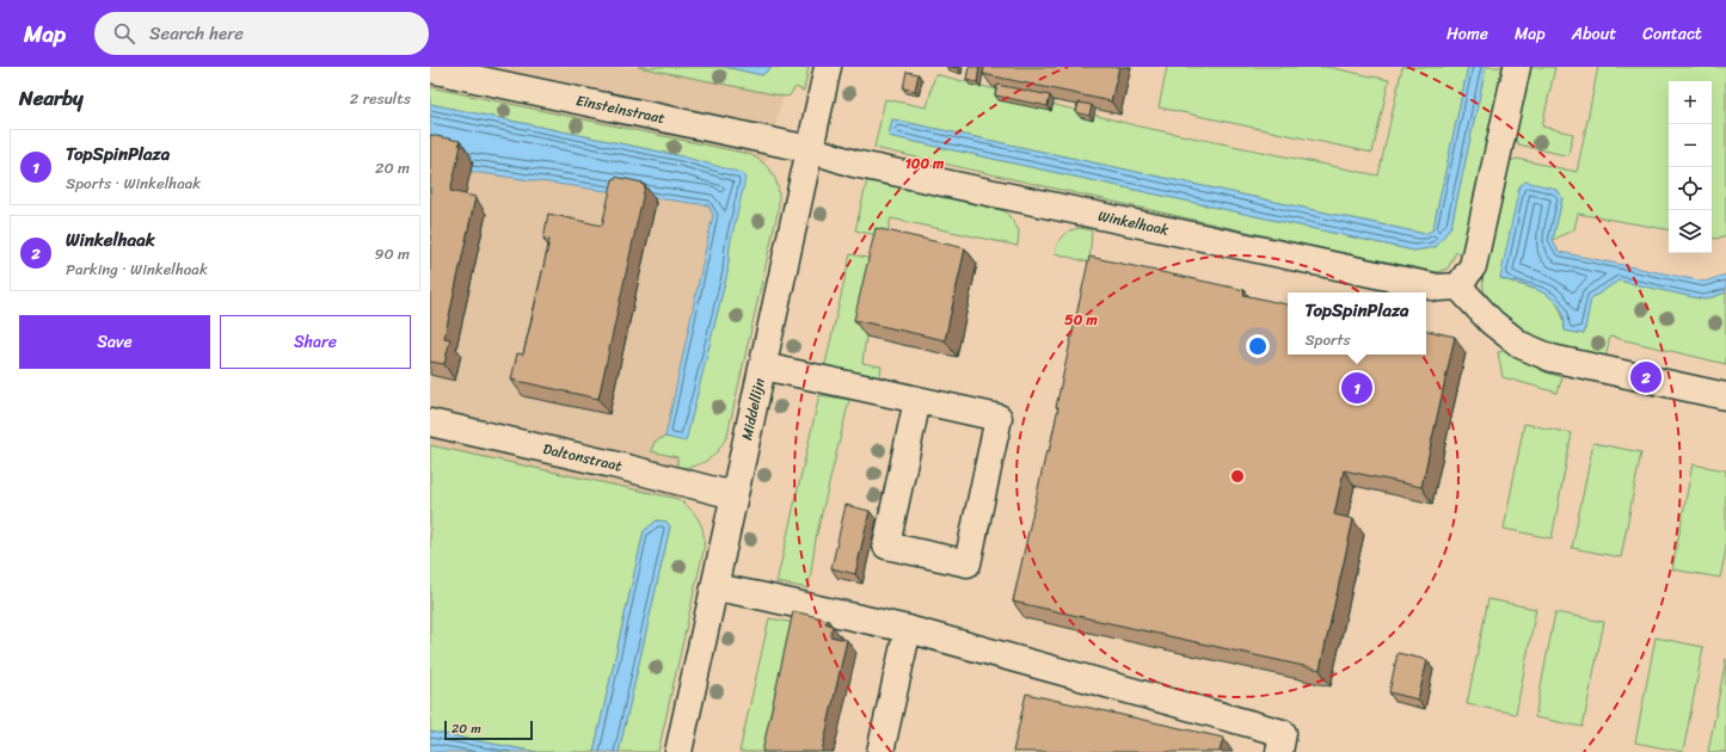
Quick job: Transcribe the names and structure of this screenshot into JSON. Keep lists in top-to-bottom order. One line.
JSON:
{"streets":{"street":["Einsteinstraat","Winkelhaak","Middellijn","Daltonstraat"]},"crossings":[["Einsteinstraat","Winkelhaak"],["Einsteinstraat","Middellijn"],["Winkelhaak","Middellijn"],["Middellijn","Daltonstraat"]],"scale_bar":"20 m","page":{"header":"Map","search":"Search here","nav":["Home","Map","About","Contact"],"heading":["Nearby","2 results"],"map_buttons":["+","−"],"list":[{"mark":"1","name":"TopSpinPlaza","note":"Sports · Winkelhaak","value":"20 m"},{"mark":"2","name":"Winkelhaak","note":"Parking · Winkelhaak","value":"90 m"}],"popup":["TopSpinPlaza","Sports"],"buttons":["Save","Share"],"pins":["2","1"],"scale":"20 m"},"rings":["100 m","50 m"]}
